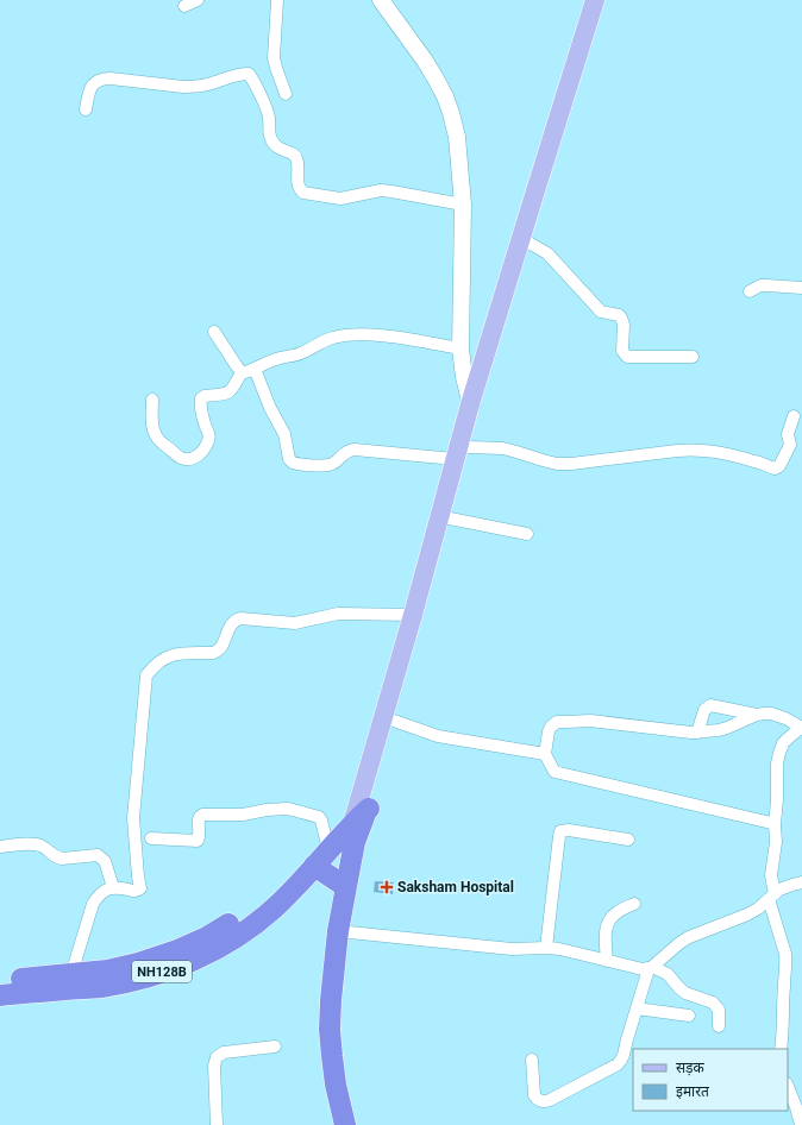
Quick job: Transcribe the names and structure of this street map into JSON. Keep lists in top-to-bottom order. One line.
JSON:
{"streets":{"highway":["NH128B"]},"places":{"health":["Saksham Hospital"]},"legend":["सड़क","इमारत"]}
